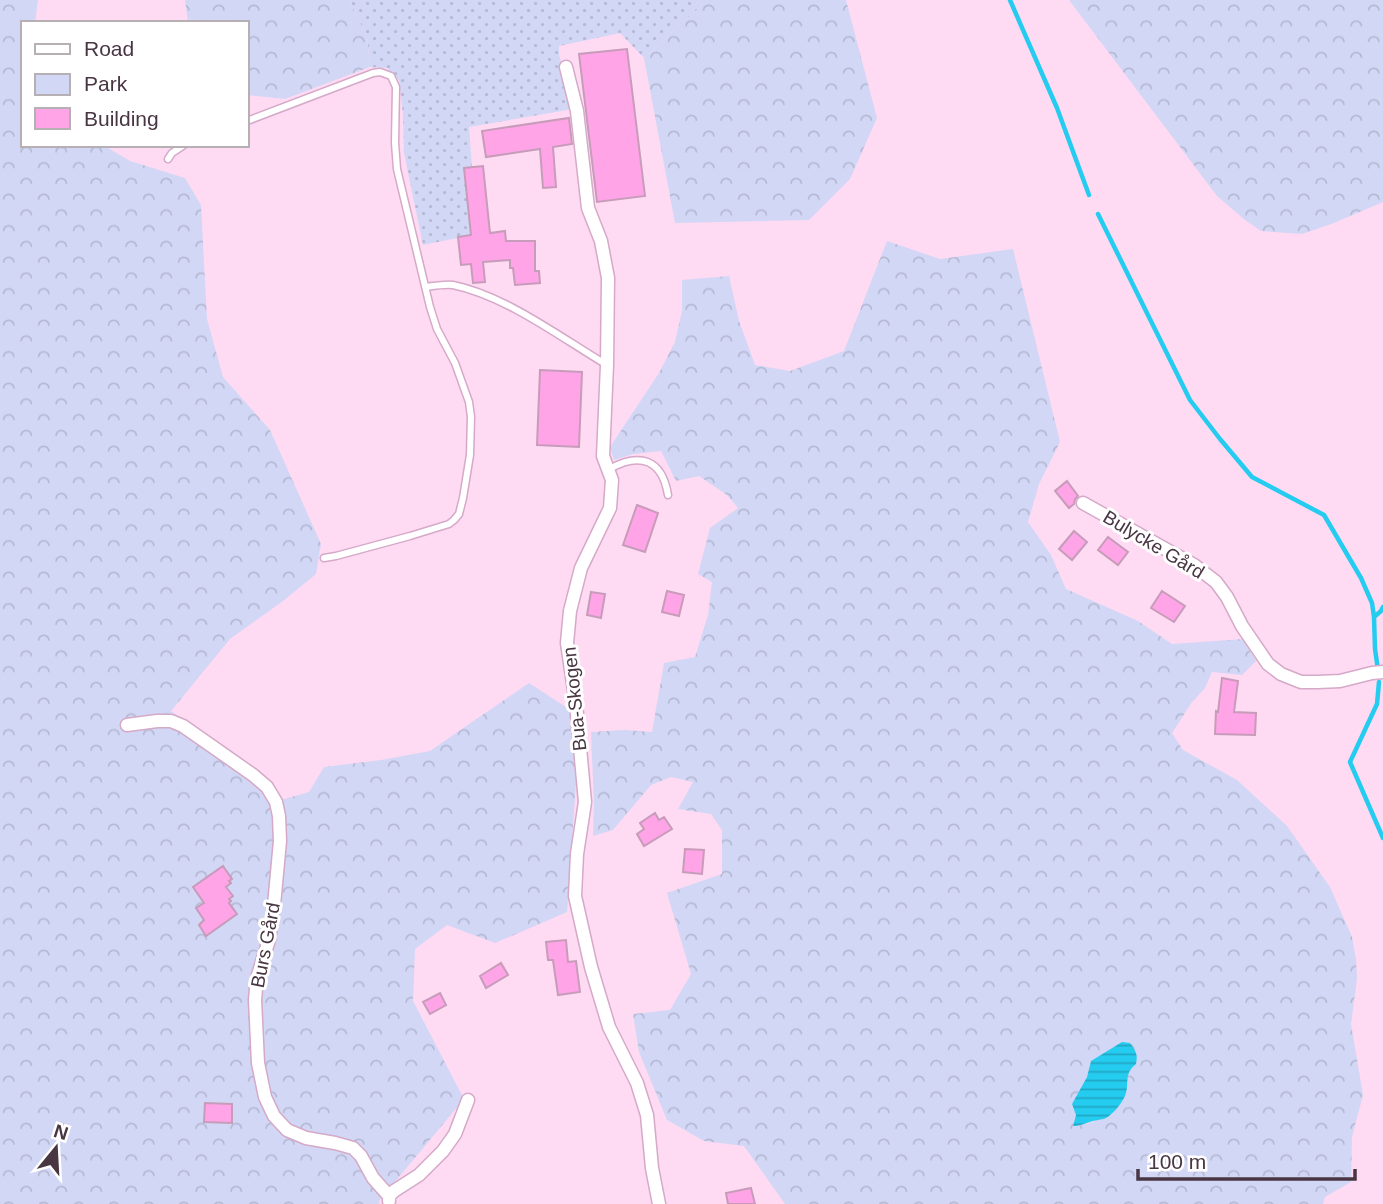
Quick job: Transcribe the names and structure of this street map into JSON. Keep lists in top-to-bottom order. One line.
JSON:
{"streets":{"street":["Bulycke Gård","Bua-Skogen","Burs Gård"]},"legend":["Road","Park","Building"],"scale_bar":"100 m","north":"top"}
